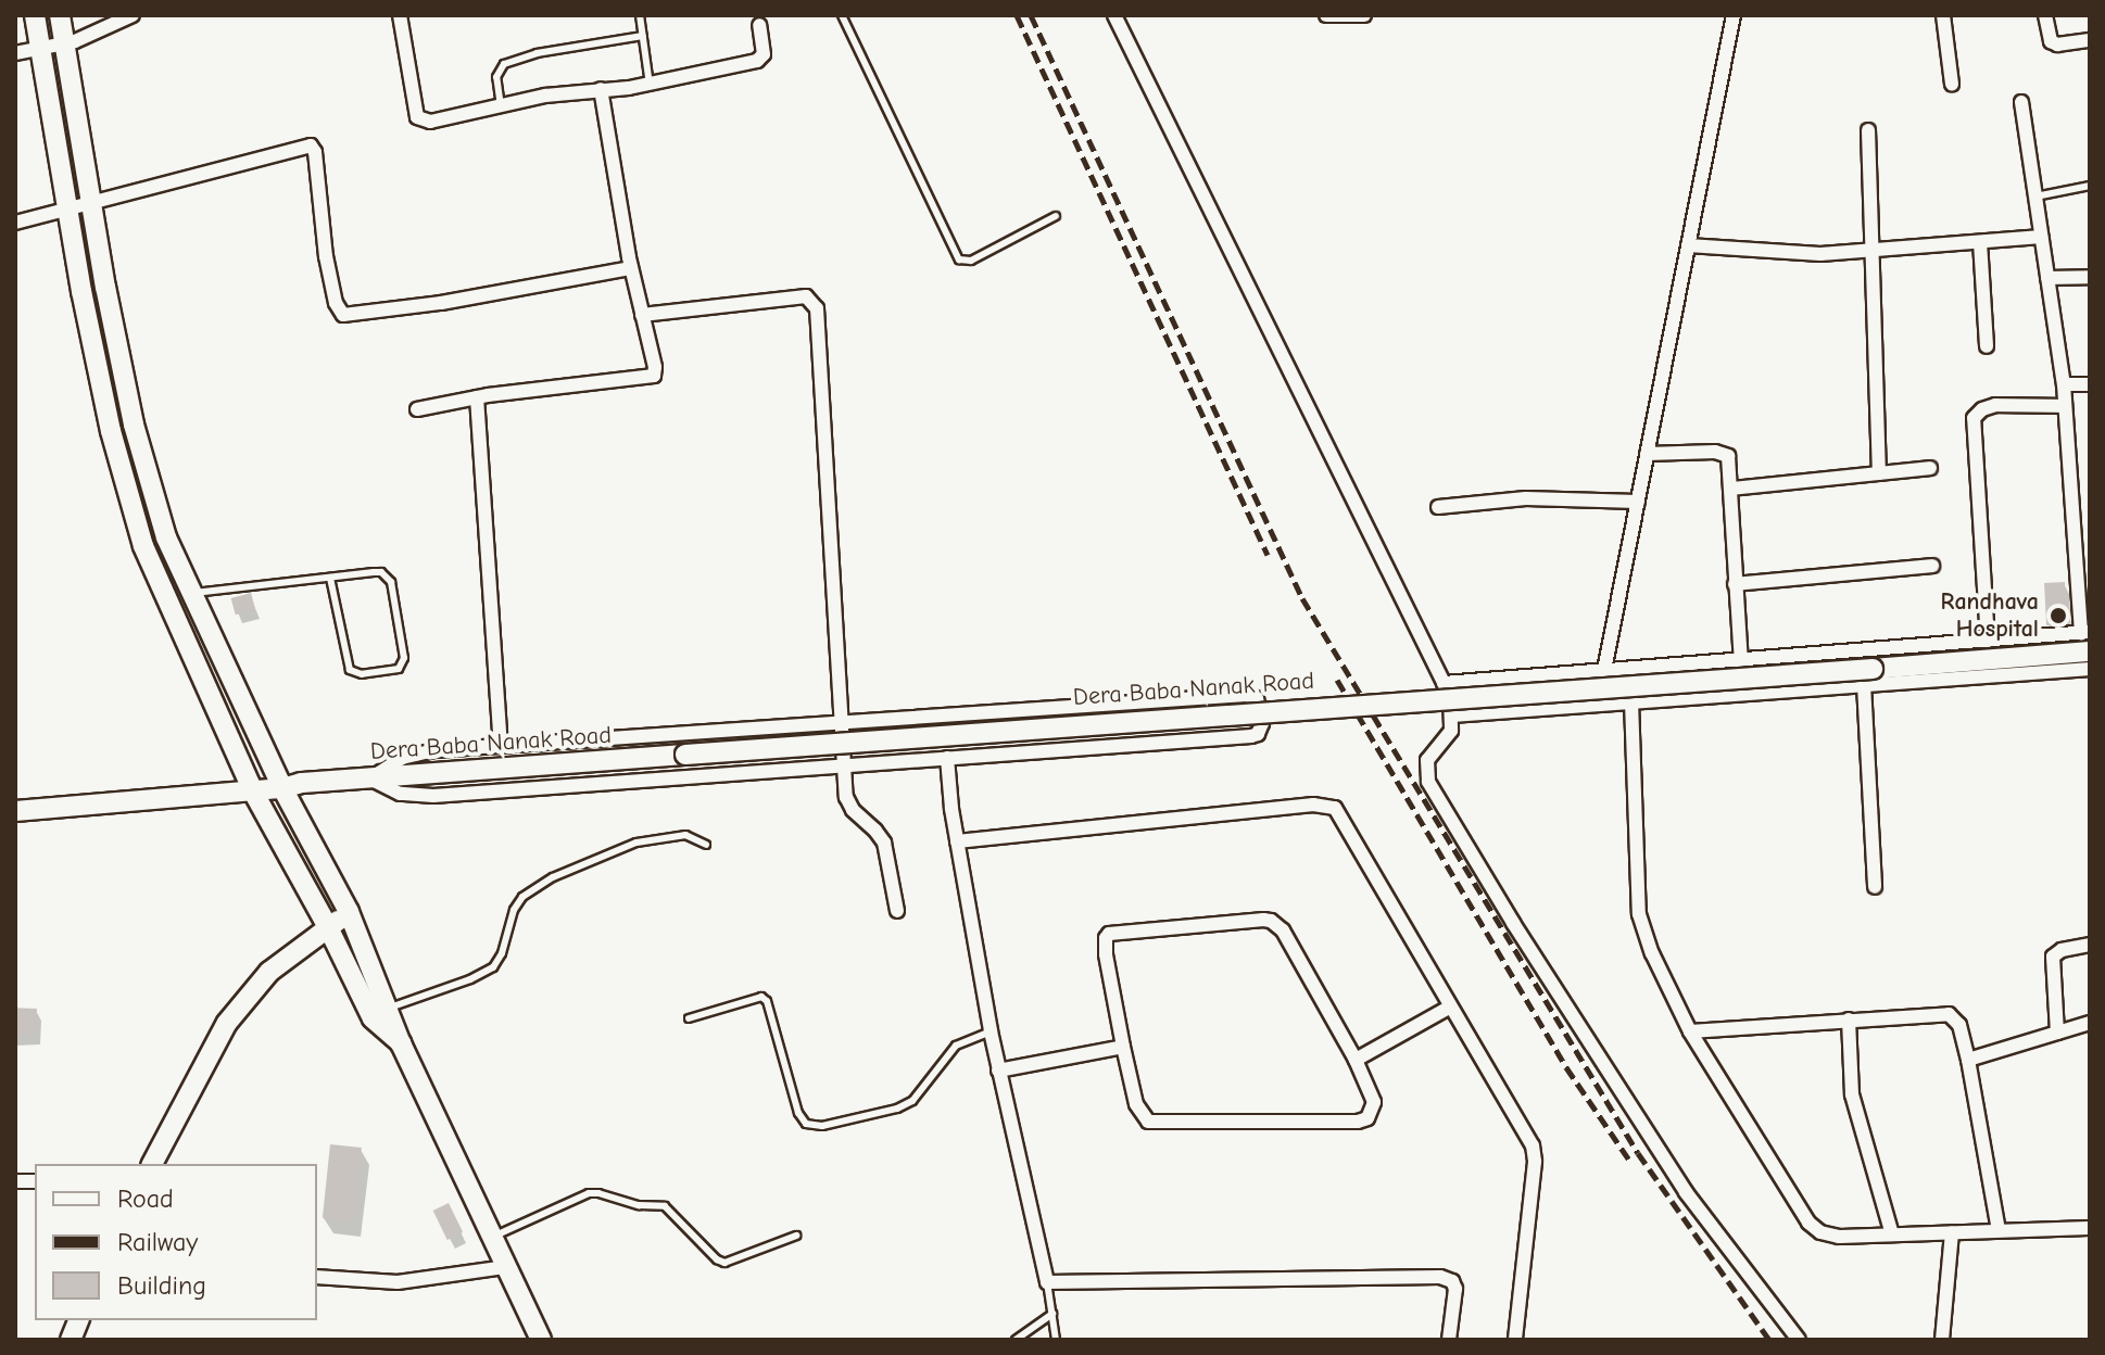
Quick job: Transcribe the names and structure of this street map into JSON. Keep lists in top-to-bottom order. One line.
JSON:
{"streets":{"main road":["Dera Baba Nanak Road"]},"places":["Randhava Hospital"],"legend":["Road","Railway","Building"]}
